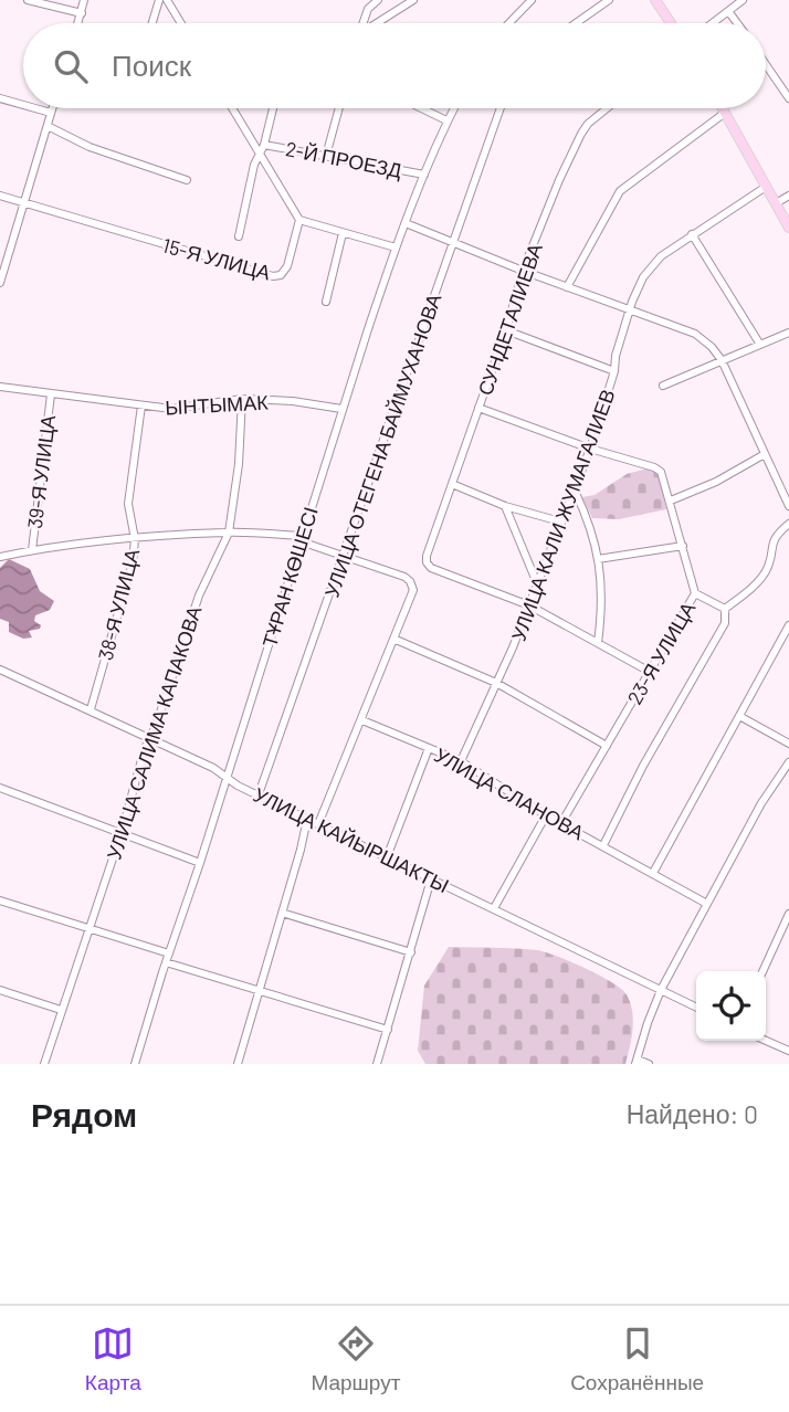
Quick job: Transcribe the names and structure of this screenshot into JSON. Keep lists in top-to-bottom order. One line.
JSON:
{"streets":{"street":["2-Й ПРОЕЗД","15-Я УЛИЦА","СУНДЕТАЛИЕВА","ЫНТЫМАК","УЛИЦА ОТЕГЕНА БАЙМУХАНОВА","39-Я УЛИЦА","УЛИЦА КАЛИ ЖУМАГАЛИЕВ","ТҰРАН КӨШЕСІ","38-Я УЛИЦА","23-Я УЛИЦА","УЛИЦА САЛИМА КАПАКОВА","УЛИЦА СЛАНОВА","УЛИЦА КАЙЫРШАКТЫ"]},"crossings":[["2-Й ПРОЕЗД","ТҰРАН КӨШЕСІ"],["СУНДЕТАЛИЕВА","УЛИЦА КАЛИ ЖУМАГАЛИЕВ"],["ЫНТЫМАК","39-Я УЛИЦА"],["ЫНТЫМАК","ТҰРАН КӨШЕСІ"],["ЫНТЫМАК","38-Я УЛИЦА"],["ЫНТЫМАК","УЛИЦА САЛИМА КАПАКОВА"],["УЛИЦА ОТЕГЕНА БАЙМУХАНОВА","УЛИЦА КАЙЫРШАКТЫ"],["УЛИЦА КАЛИ ЖУМАГАЛИЕВ","23-Я УЛИЦА"],["УЛИЦА КАЛИ ЖУМАГАЛИЕВ","УЛИЦА СЛАНОВА"],["ТҰРАН КӨШЕСІ","УЛИЦА КАЙЫРШАКТЫ"],["38-Я УЛИЦА","УЛИЦА КАЙЫРШАКТЫ"],["23-Я УЛИЦА","УЛИЦА СЛАНОВА"],["УЛИЦА САЛИМА КАПАКОВА","УЛИЦА КАЙЫРШАКТЫ"]],"page":{"search":"Поиск","heading":["Рядом","Найдено: 0"],"nav":["Карта","Маршрут","Сохранённые"]}}
